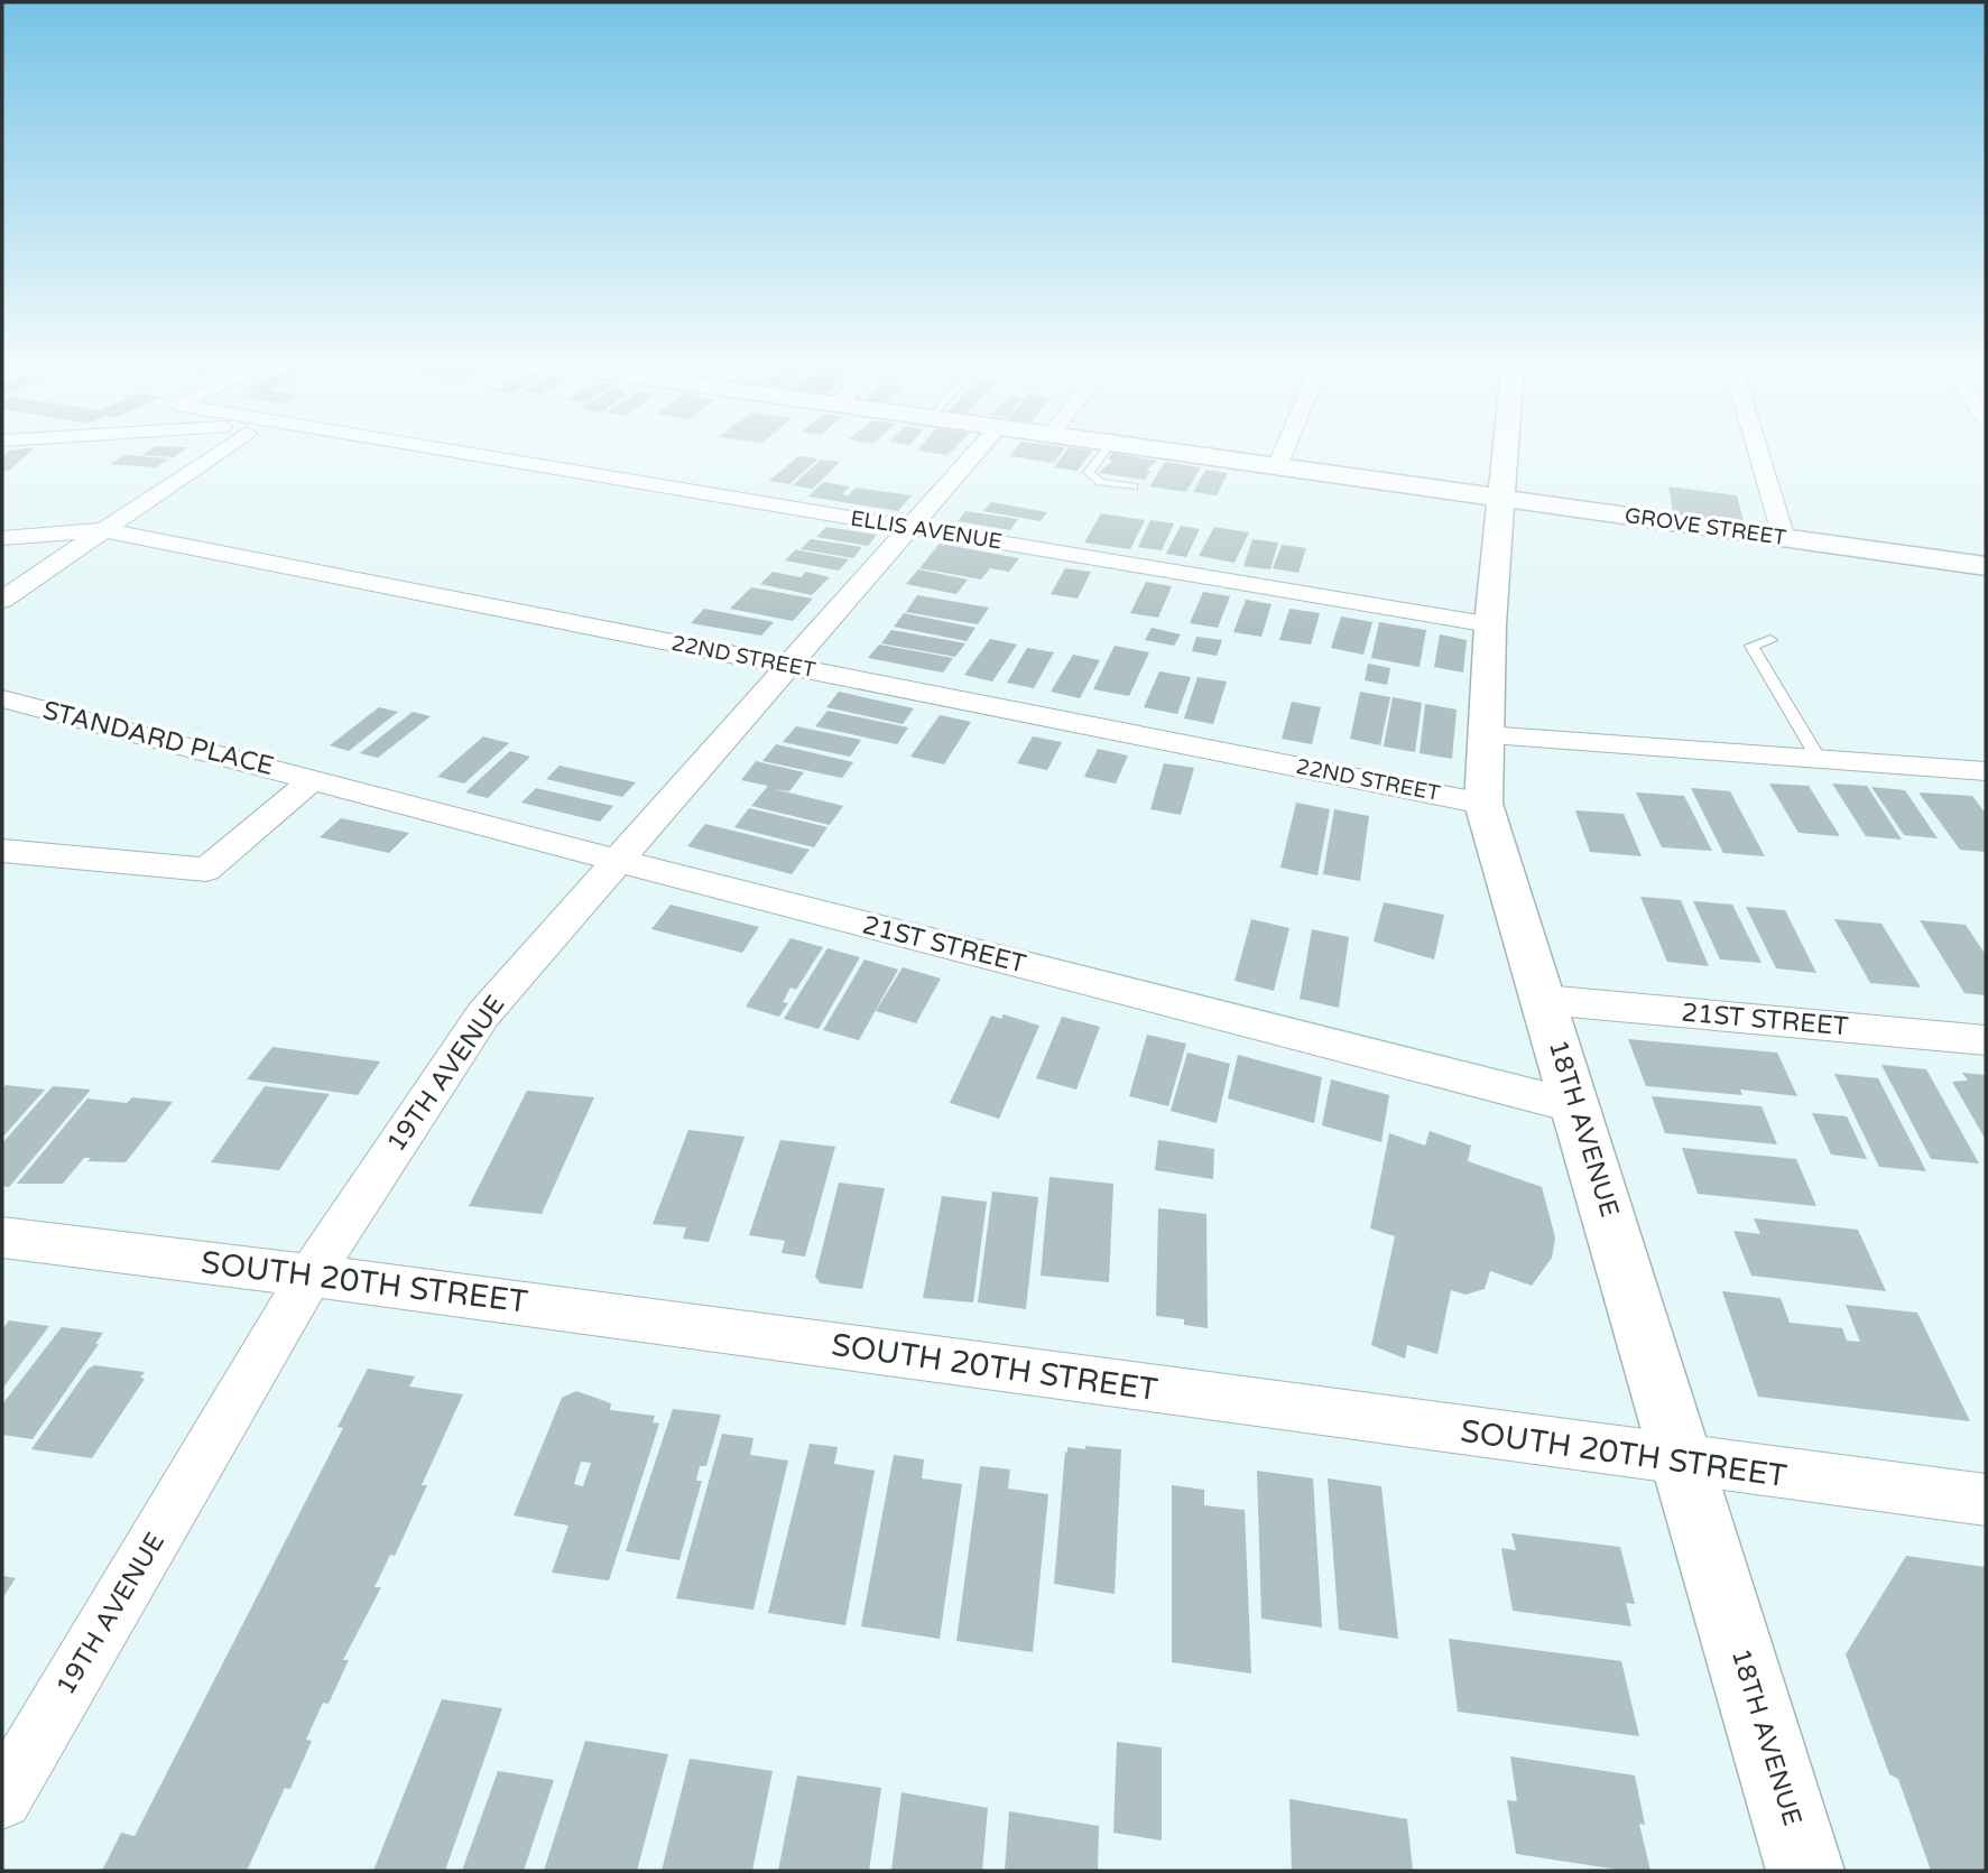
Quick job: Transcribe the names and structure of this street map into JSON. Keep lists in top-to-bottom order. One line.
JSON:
{"streets":{"main road":["GROVE STREET","18TH AVENUE"],"street":["ELLIS AVENUE","22ND STREET","STANDARD PLACE","21ST STREET","19TH AVENUE","SOUTH 20TH STREET"]},"crossings":[["GROVE STREET","18TH AVENUE"],["ELLIS AVENUE","19TH AVENUE"],["ELLIS AVENUE","18TH AVENUE"],["22ND STREET","19TH AVENUE"],["22ND STREET","18TH AVENUE"],["STANDARD PLACE","21ST STREET"],["21ST STREET","19TH AVENUE"],["21ST STREET","18TH AVENUE"],["19TH AVENUE","SOUTH 20TH STREET"],["18TH AVENUE","SOUTH 20TH STREET"]]}
